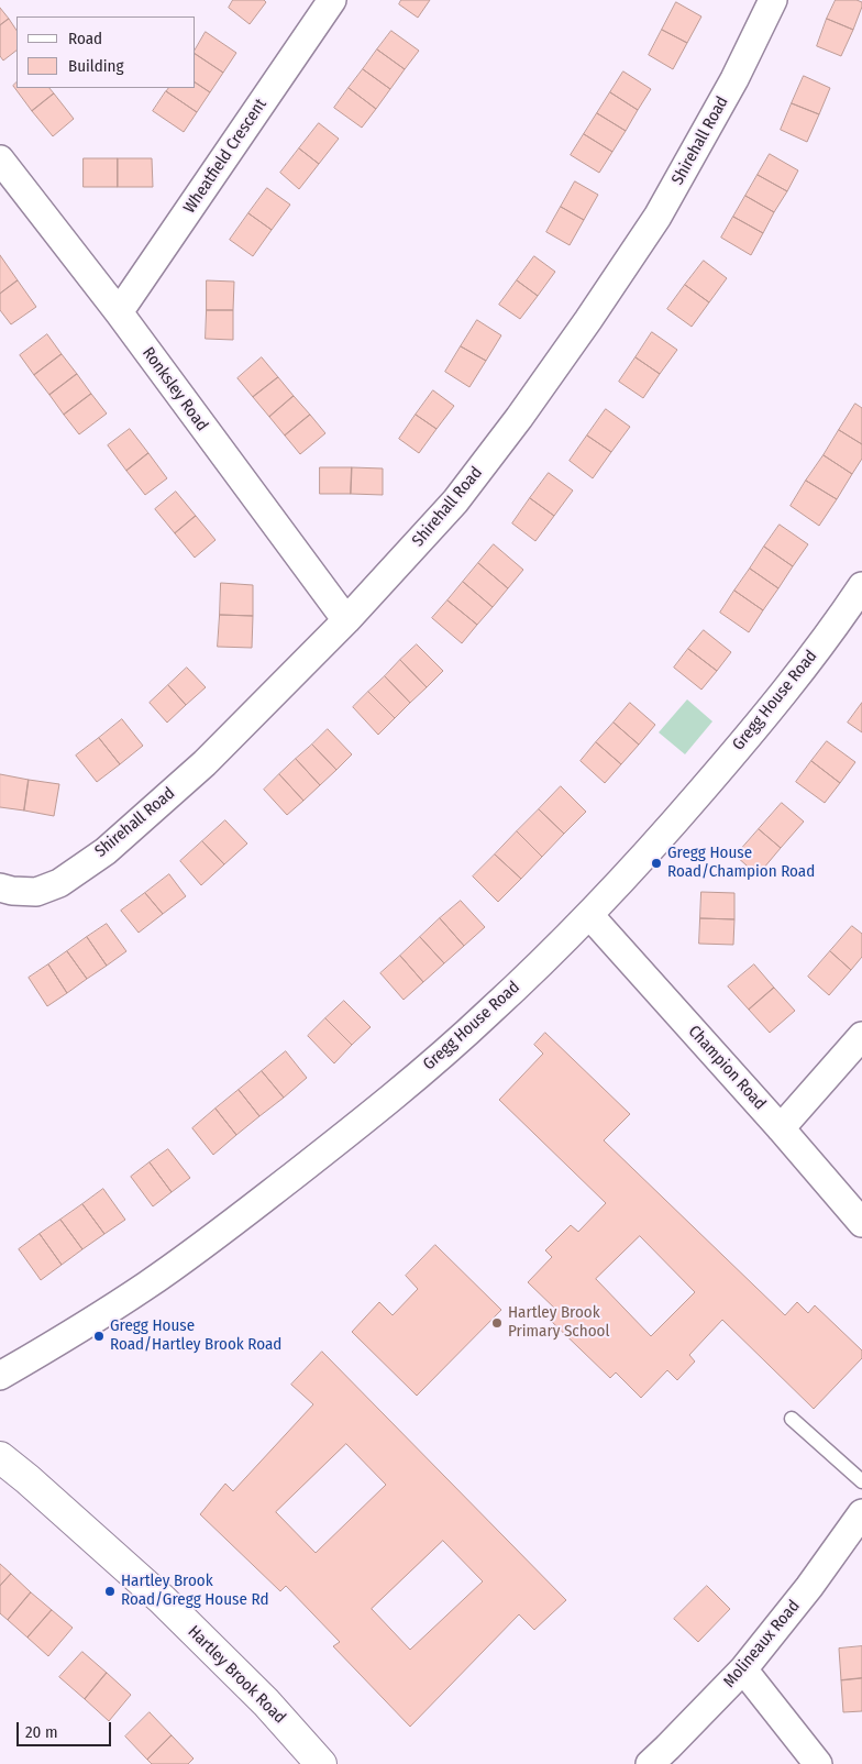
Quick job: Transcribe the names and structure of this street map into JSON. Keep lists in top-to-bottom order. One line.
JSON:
{"streets":{"street":["Shirehall Road","Wheatfield Crescent","Ronksley Road","Gregg House Road","Champion Road","Molineaux Road","Hartley Brook Road"]},"crossings":[["Shirehall Road","Ronksley Road"],["Wheatfield Crescent","Ronksley Road"],["Gregg House Road","Champion Road"]],"places":["Gregg House Road/Champion Road","Hartley Brook Primary School","Gregg House Road/Hartley Brook Road","Hartley Brook Road/Gregg House Rd"],"legend":["Road","Building"],"scale_bar":"20 m"}
